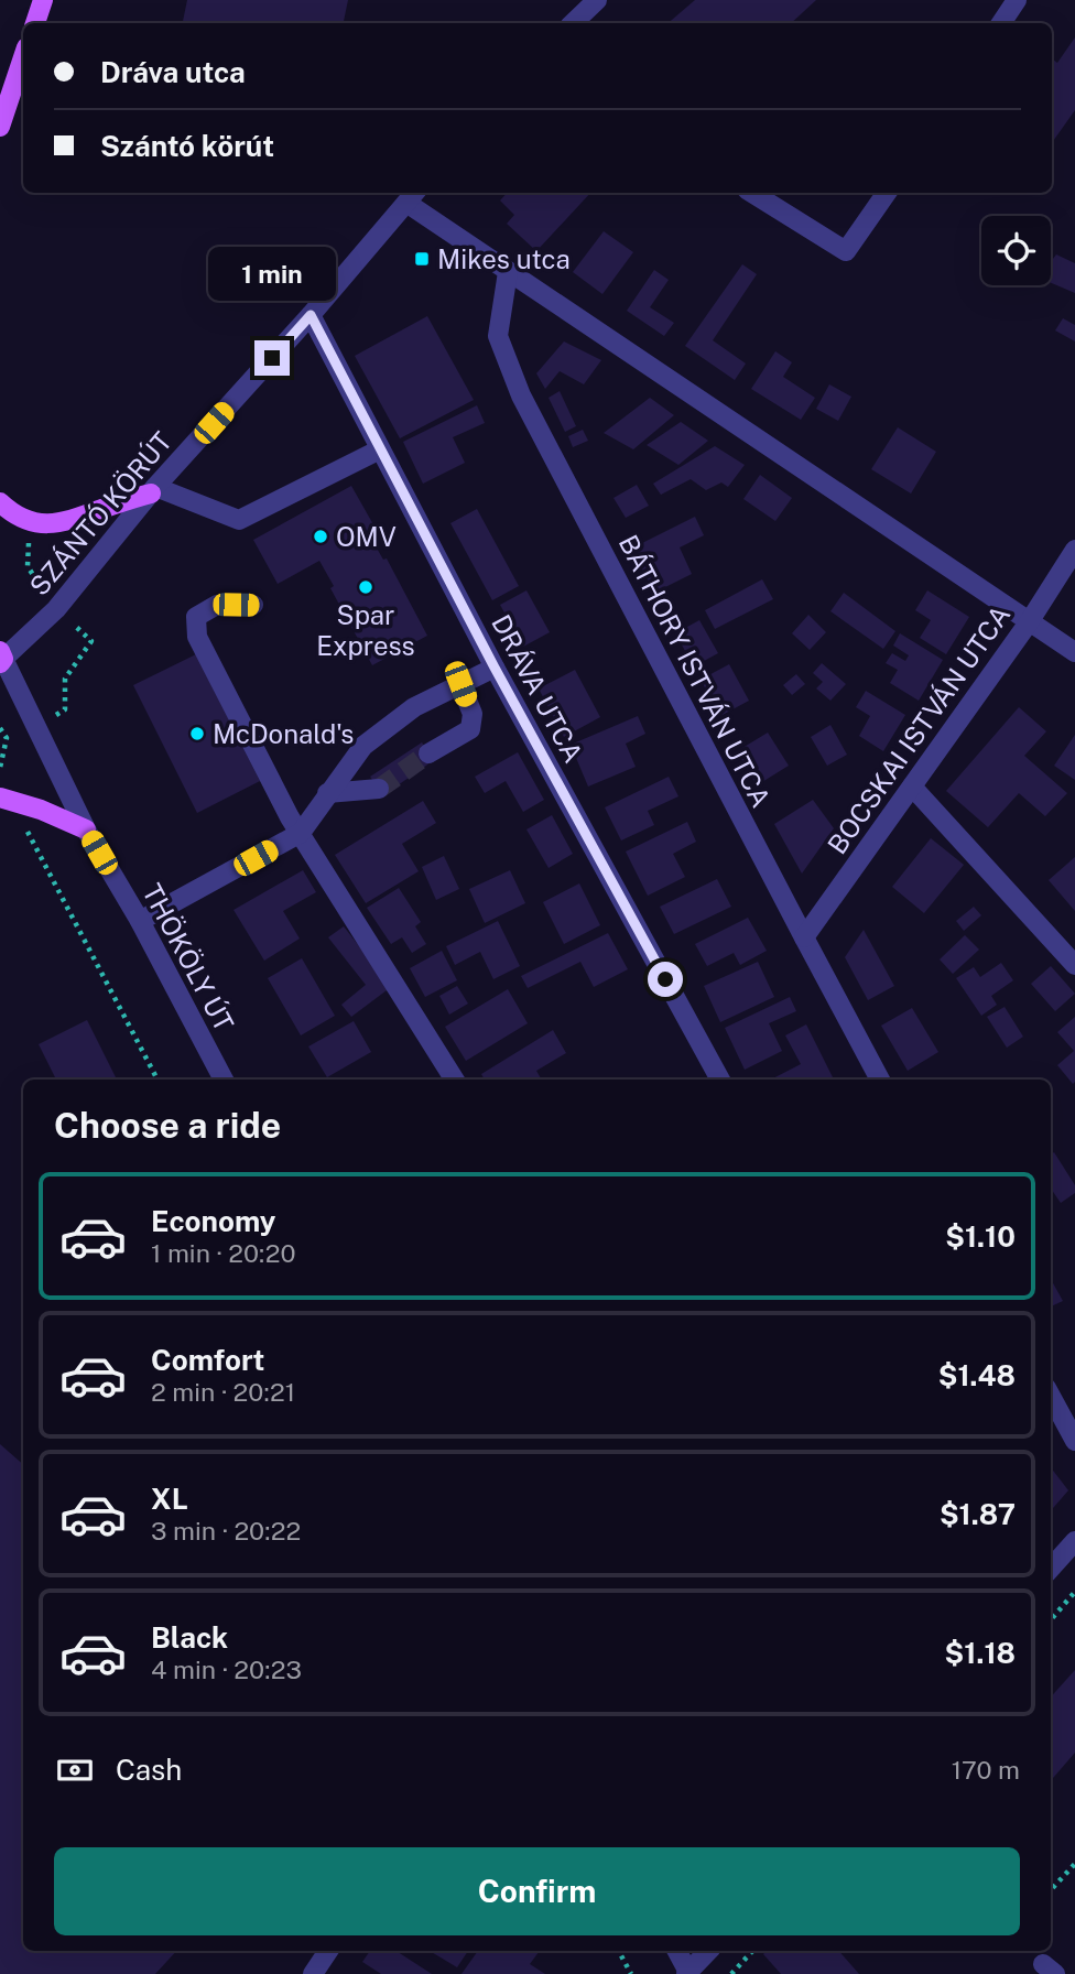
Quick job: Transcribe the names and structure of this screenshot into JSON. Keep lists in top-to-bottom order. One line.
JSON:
{"streets":{"street":["SZÁNTÓ KÖRÚT","BÁTHORY ISTVÁN UTCA","DRÁVA UTCA","BOCSKAI ISTVÁN UTCA","THÖKÖLY ÚT"]},"crossings":[["SZÁNTÓ KÖRÚT","DRÁVA UTCA"],["SZÁNTÓ KÖRÚT","THÖKÖLY ÚT"],["BÁTHORY ISTVÁN UTCA","BOCSKAI ISTVÁN UTCA"]],"places":{"transit":["Mikes utca"],"other":["OMV","Spar Express","McDonald's"]},"page":{"banner":["Dráva utca","Szántó körút"],"bubble":"1 min","heading":"Choose a ride","list":[{"name":"Economy","note":"1 min · 20:20","value":"$1.10"},{"name":"Comfort","note":"2 min · 20:21","value":"$1.48"},{"name":"XL","note":"3 min · 20:22","value":"$1.87"},{"name":"Black","note":"4 min · 20:23","value":"$1.18"}],"pay":["Cash","170 m"],"buttons":"Confirm"}}
